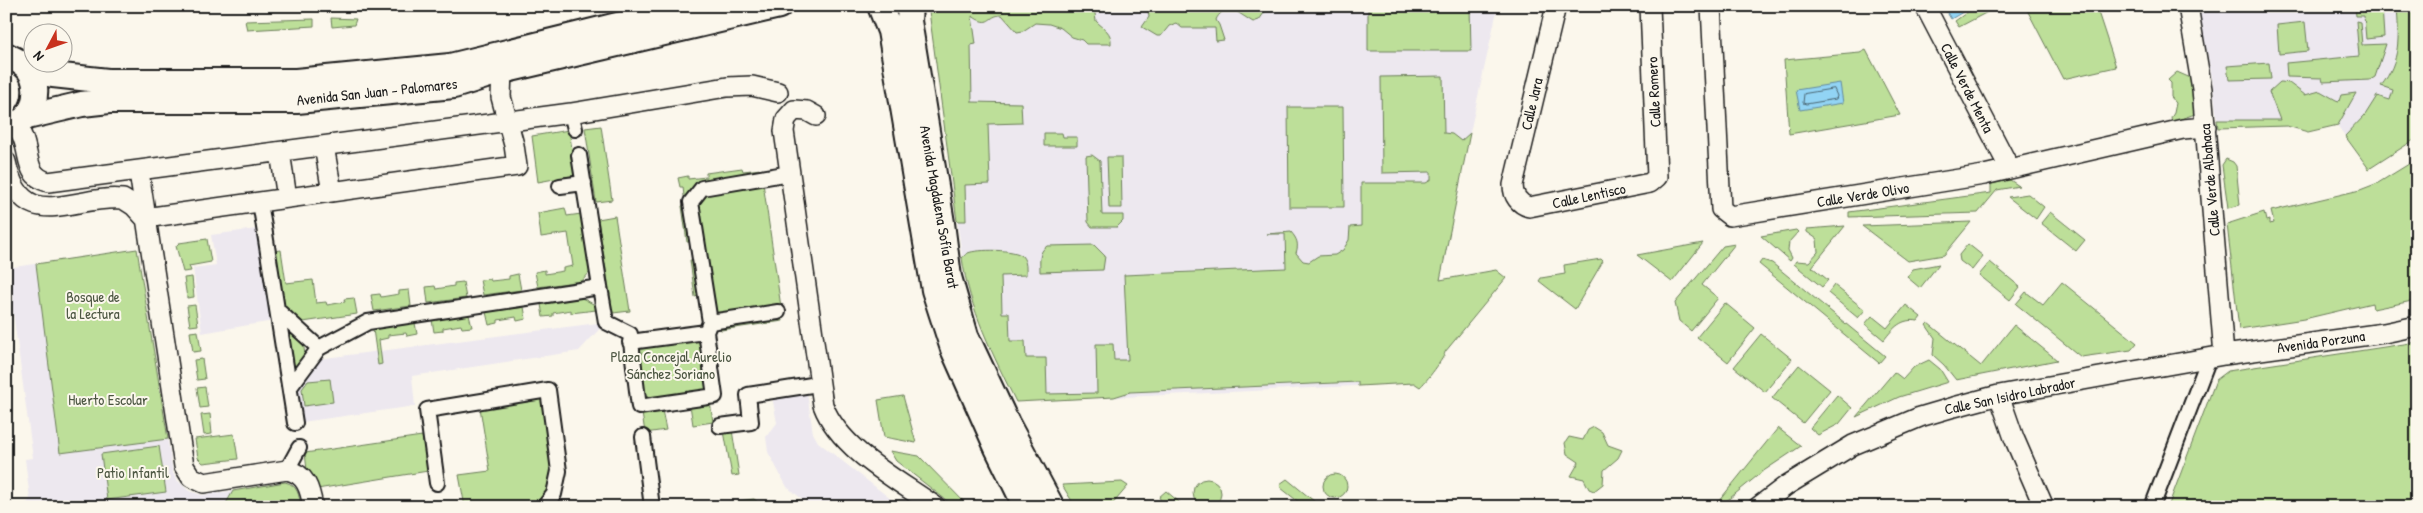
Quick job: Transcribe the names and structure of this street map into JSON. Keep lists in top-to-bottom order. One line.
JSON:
{"streets":{"street":["Calle Verde Menta","Avenida San Juan - Palomares","Calle Romero","Calle Jara","Calle Verde Albahaca","Calle Verde Olivo","Calle Lentisco","Avenida Magdalena Sofía Barat","Avenida Porzuna","Calle San Isidro Labrador"]},"crossings":[["Calle Verde Menta","Calle Verde Olivo"],["Calle Romero","Calle Lentisco"],["Calle Jara","Calle Lentisco"],["Calle Verde Albahaca","Calle Verde Olivo"],["Calle Verde Albahaca","Avenida Porzuna"],["Calle Verde Albahaca","Calle San Isidro Labrador"],["Avenida Porzuna","Calle San Isidro Labrador"]],"parks":["Bosque de la Lectura","Plaza Concejal Aurelio Sánchez Soriano","Huerto Escolar","Patio Infantil"],"north":"bottom left"}
